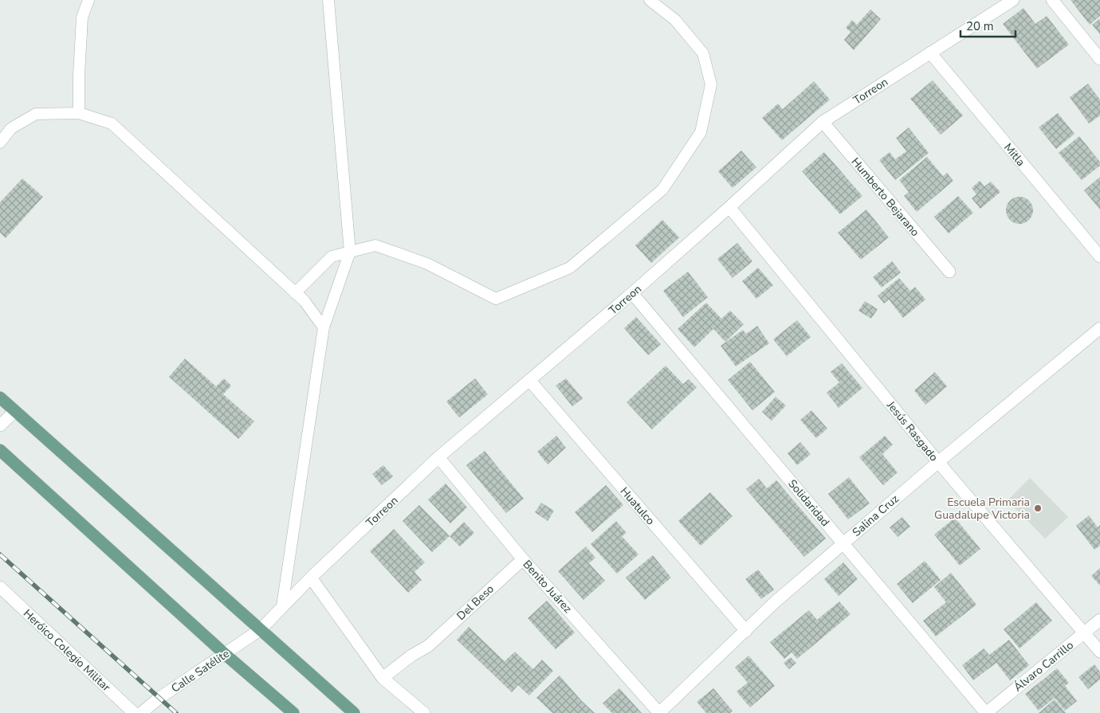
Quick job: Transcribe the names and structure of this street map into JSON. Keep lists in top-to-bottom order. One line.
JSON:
{"streets":{"street":["Torreon","Mitla","Humberto Bejarano","Jesús Rasgado","Solidaridad","Huatulco","Salina Cruz","Benito Juárez","Del Beso","Heróico Colegio Militar","Álvaro Carrillo","Calle Satélite"]},"crossings":[["Torreon","Mitla"],["Torreon","Humberto Bejarano"],["Torreon","Jesús Rasgado"],["Torreon","Solidaridad"],["Torreon","Huatulco"],["Torreon","Benito Juárez"],["Torreon","Calle Satélite"],["Jesús Rasgado","Salina Cruz"],["Jesús Rasgado","Álvaro Carrillo"],["Solidaridad","Salina Cruz"],["Solidaridad","Álvaro Carrillo"],["Huatulco","Salina Cruz"],["Salina Cruz","Benito Juárez"],["Benito Juárez","Del Beso"]],"places":["Escuela Primaria Guadalupe Victoria"],"scale_bar":"20 m"}
